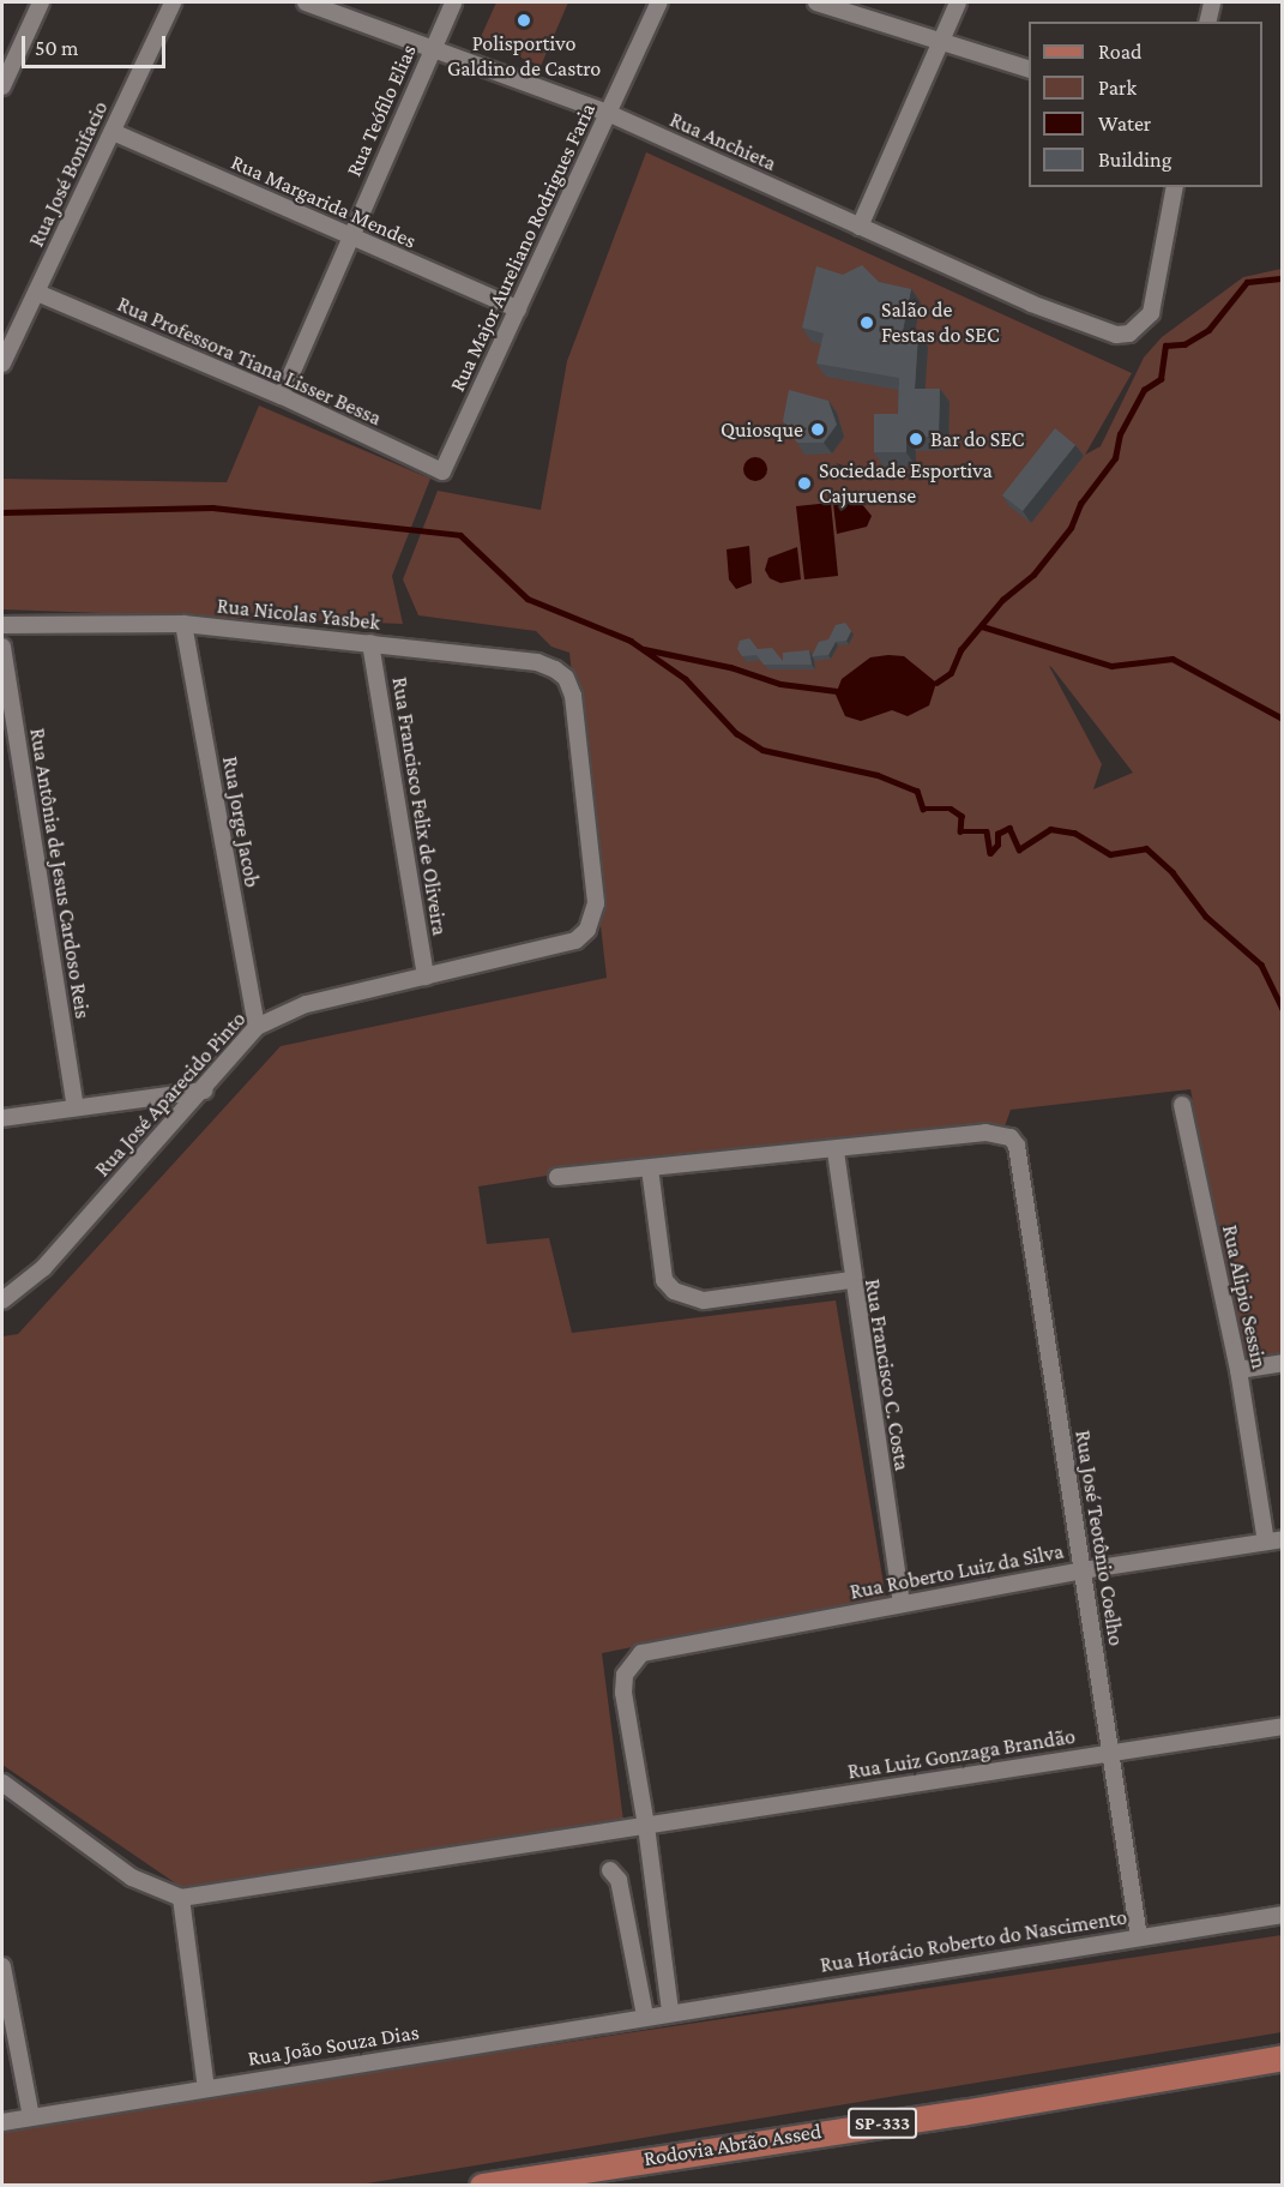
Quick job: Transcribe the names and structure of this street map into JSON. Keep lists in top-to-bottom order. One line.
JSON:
{"streets":{"main road":["SP-333","Rodovia Abrão Assed"],"street":["Rua Teófilo Elias","Rua Anchieta","Rua José Bonifacio","Rua Margarida Mendes","Rua Major Aureliano Rodrigues Faria","Rua Professora Tiana Lisser Bessa","Rua Nicolas Yasbek","Rua Francisco Felix de Oliveira","Rua Jorge Jacob","Rua Antônia de Jesus Cardoso Reis","Rua José Aparecido Pinto","Rua Alipio Sessin","Rua Francisco C. Costa","Rua José Teotônio Coelho","Rua Roberto Luiz da Silva","Rua Luiz Gonzaga Brandão","Rua Horácio Roberto do Nascimento","Rua João Souza Dias"]},"crossings":[["Rua Teófilo Elias","Rua Anchieta"],["Rua Teófilo Elias","Rua Margarida Mendes"],["Rua Teófilo Elias","Rua Professora Tiana Lisser Bessa"],["Rua Anchieta","Rua Major Aureliano Rodrigues Faria"],["Rua José Bonifacio","Rua Margarida Mendes"],["Rua José Bonifacio","Rua Professora Tiana Lisser Bessa"],["Rua Margarida Mendes","Rua Major Aureliano Rodrigues Faria"],["Rua Major Aureliano Rodrigues Faria","Rua Professora Tiana Lisser Bessa"],["Rua Nicolas Yasbek","Rua Francisco Felix de Oliveira"],["Rua Nicolas Yasbek","Rua Jorge Jacob"],["Rua Nicolas Yasbek","Rua José Aparecido Pinto"],["Rua Francisco Felix de Oliveira","Rua José Aparecido Pinto"],["Rua Jorge Jacob","Rua José Aparecido Pinto"],["Rua Alipio Sessin","Rua Roberto Luiz da Silva"],["Rua Francisco C. Costa","Rua José Teotônio Coelho"],["Rua Francisco C. Costa","Rua Roberto Luiz da Silva"],["Rua José Teotônio Coelho","Rua Roberto Luiz da Silva"],["Rua José Teotônio Coelho","Rua Luiz Gonzaga Brandão"],["Rua José Teotônio Coelho","Rua Horácio Roberto do Nascimento"],["Rua Roberto Luiz da Silva","Rua Luiz Gonzaga Brandão"],["Rua Horácio Roberto do Nascimento","Rua João Souza Dias"]],"places":["Polisportivo Galdino de Castro","Salão de Festas do SEC","Quiosque","Bar do SEC","Sociedade Esportiva Cajuruense"],"legend":["Road","Park","Water","Building"],"scale_bar":"50 m"}
